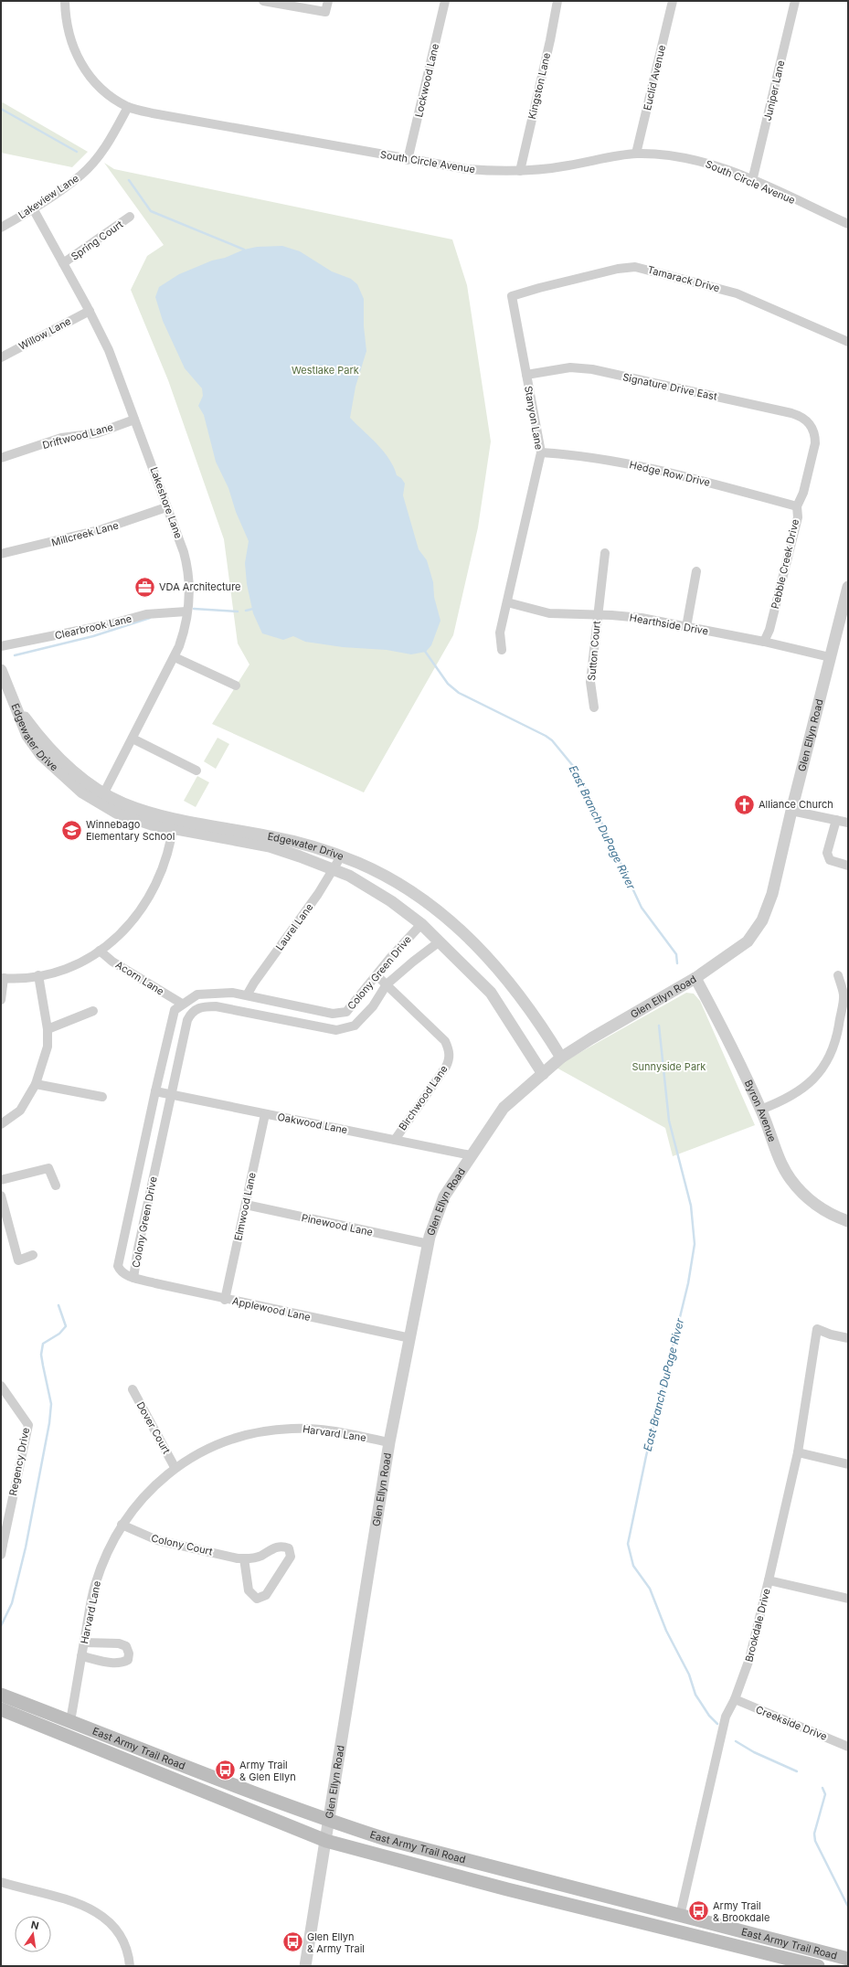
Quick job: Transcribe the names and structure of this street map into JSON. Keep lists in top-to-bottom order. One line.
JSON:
{"streets":{"main road":["East Army Trail Road"],"street":["Euclid Avenue","Lockwood Lane","Kingston Lane","Juniper Lane","South Circle Avenue","Lakeview Lane","Spring Court","Tamarack Drive","Willow Lane","Signature Drive East","Stanyon Lane","Driftwood Lane","Hedge Row Drive","Lakeshore Lane","Millcreek Lane","Pebble Creek Drive","Hearthside Drive","Clearbrook Lane","Sutton Court","Glen Ellyn Road","Edgewater Drive","Laurel Lane","Colony Green Drive","Acorn Lane","Birchwood Lane","Byron Avenue","Oakwood Lane","Elmwood Lane","Pinewood Lane","Applewood Lane","Dover Court","Harvard Lane","Regency Drive","Colony Court","Brookdale Drive","Creekside Drive"]},"crossings":[["Euclid Avenue","South Circle Avenue"],["Lockwood Lane","South Circle Avenue"],["Kingston Lane","South Circle Avenue"],["Juniper Lane","South Circle Avenue"],["South Circle Avenue","Lakeview Lane"],["Lakeview Lane","Lakeshore Lane"],["Spring Court","Lakeshore Lane"],["Tamarack Drive","Stanyon Lane"],["Willow Lane","Lakeshore Lane"],["Signature Drive East","Stanyon Lane"],["Signature Drive East","Pebble Creek Drive"],["Stanyon Lane","Hedge Row Drive"],["Stanyon Lane","Hearthside Drive"],["Driftwood Lane","Lakeshore Lane"],["Hedge Row Drive","Pebble Creek Drive"],["Lakeshore Lane","Millcreek Lane"],["Lakeshore Lane","Clearbrook Lane"],["Lakeshore Lane","Edgewater Drive"],["Pebble Creek Drive","Hearthside Drive"],["Hearthside Drive","Sutton Court"],["Hearthside Drive","Glen Ellyn Road"],["Glen Ellyn Road","Edgewater Drive"],["Glen Ellyn Road","Byron Avenue"],["Glen Ellyn Road","Oakwood Lane"],["Glen Ellyn Road","Pinewood Lane"],["Glen Ellyn Road","Applewood Lane"],["Glen Ellyn Road","Harvard Lane"],["Glen Ellyn Road","East Army Trail Road"],["Edgewater Drive","Laurel Lane"],["Edgewater Drive","Colony Green Drive"],["Laurel Lane","Colony Green Drive"],["Colony Green Drive","Acorn Lane"],["Colony Green Drive","Birchwood Lane"],["Colony Green Drive","Oakwood Lane"],["Colony Green Drive","Applewood Lane"],["Birchwood Lane","Oakwood Lane"],["Oakwood Lane","Elmwood Lane"],["Elmwood Lane","Pinewood Lane"],["Elmwood Lane","Applewood Lane"],["Dover Court","Harvard Lane"],["Harvard Lane","Colony Court"],["Harvard Lane","East Army Trail Road"],["Brookdale Drive","Creekside Drive"],["Brookdale Drive","East Army Trail Road"]],"water":["East Branch DuPage River"],"parks":["Westlake Park","Sunnyside Park"],"places":{"office":["VDA Architecture"],"church":["Alliance Church"],"school or university":["Winnebago Elementary School"],"bus stop":["Army Trail & Glen Ellyn","Army Trail & Brookdale","Glen Ellyn & Army Trail"]},"north":"top"}
